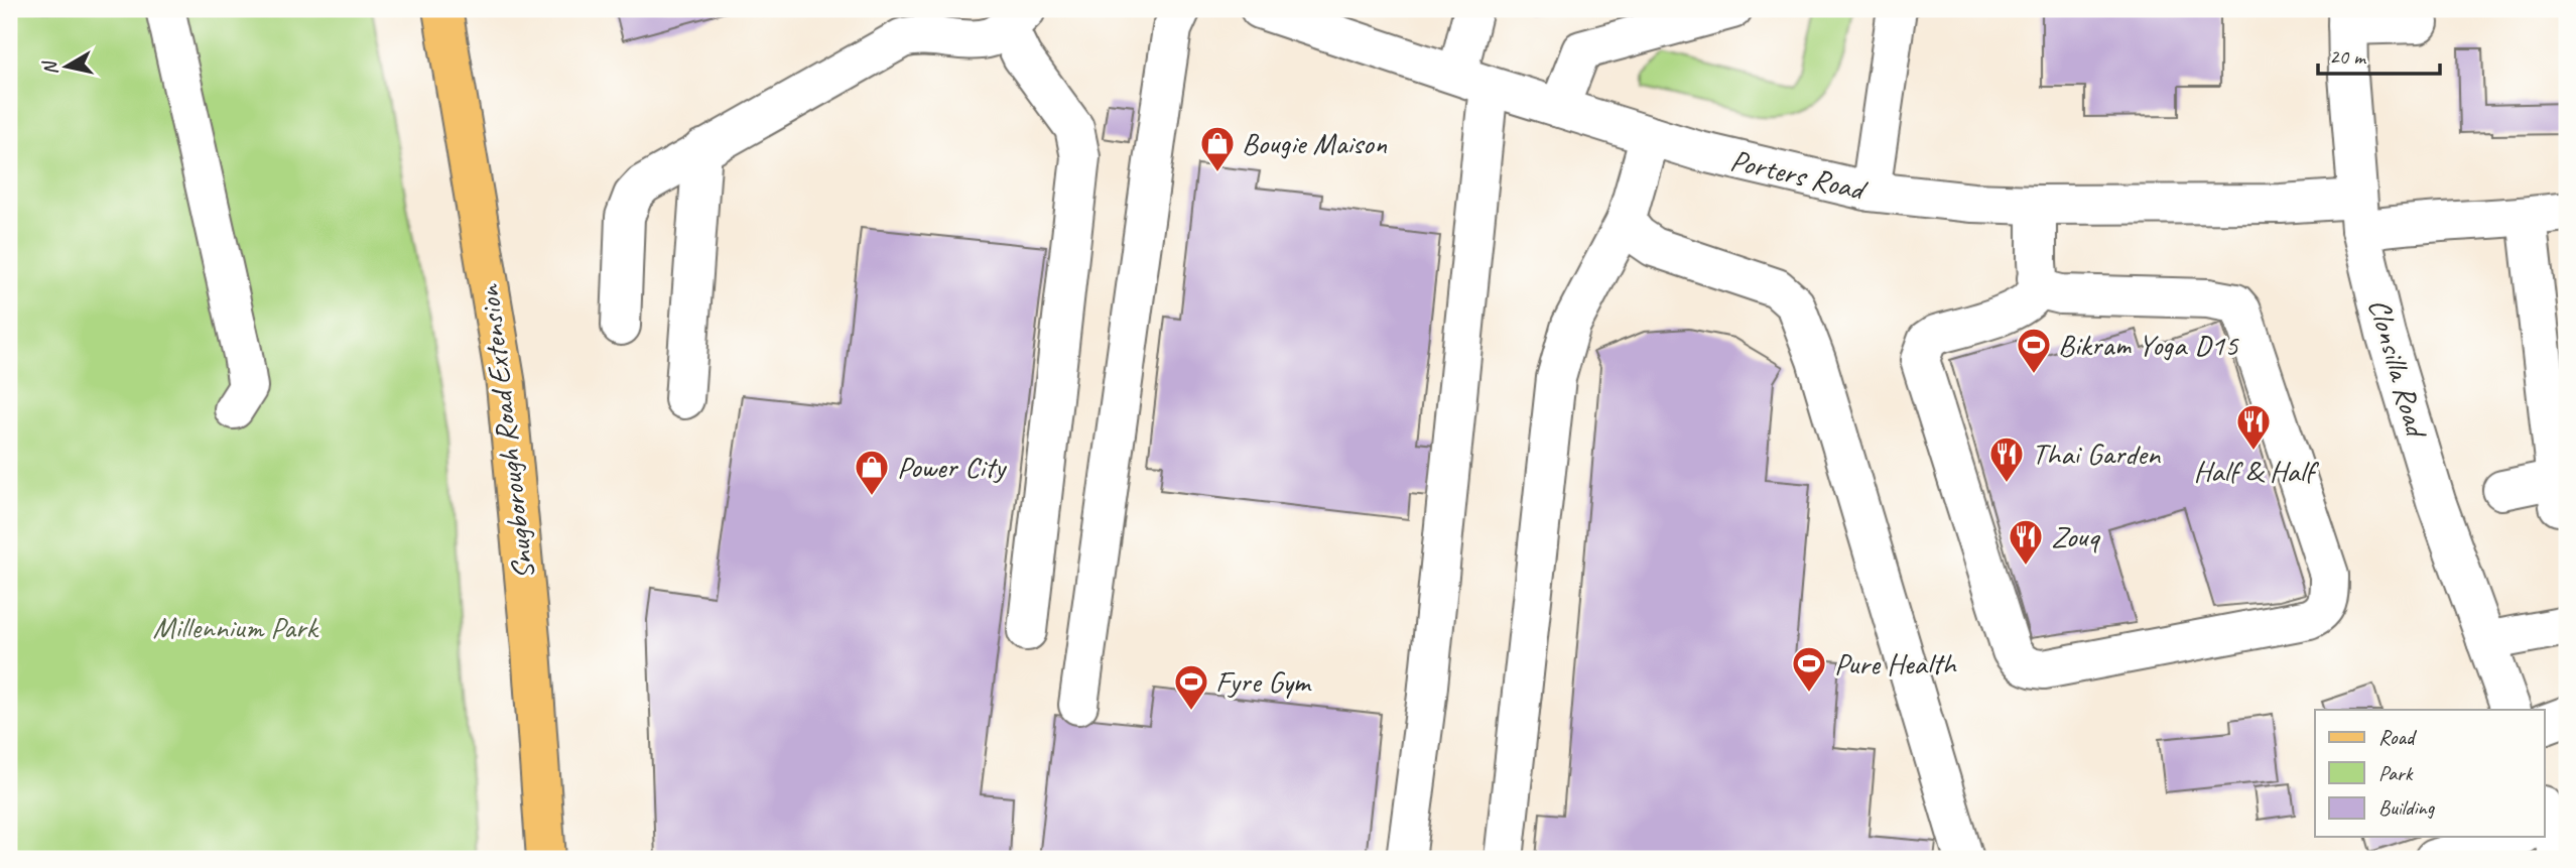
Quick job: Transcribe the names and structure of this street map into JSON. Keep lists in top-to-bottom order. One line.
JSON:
{"streets":{"main road":["Snugborough Road Extension"],"street":["Porters Road","Clonsilla Road"]},"crossings":[["Porters Road","Clonsilla Road"]],"parks":["Millennium Park"],"places":{"shop":["Bougie Maison","Power City"],"sports":["Bikram Yoga D15","Pure Health","Fyre Gym"],"restaurant":["Half & Half","Thai Garden","Zouq"]},"legend":["Road","Park","Building"],"scale_bar":"20 m","north":"left"}
